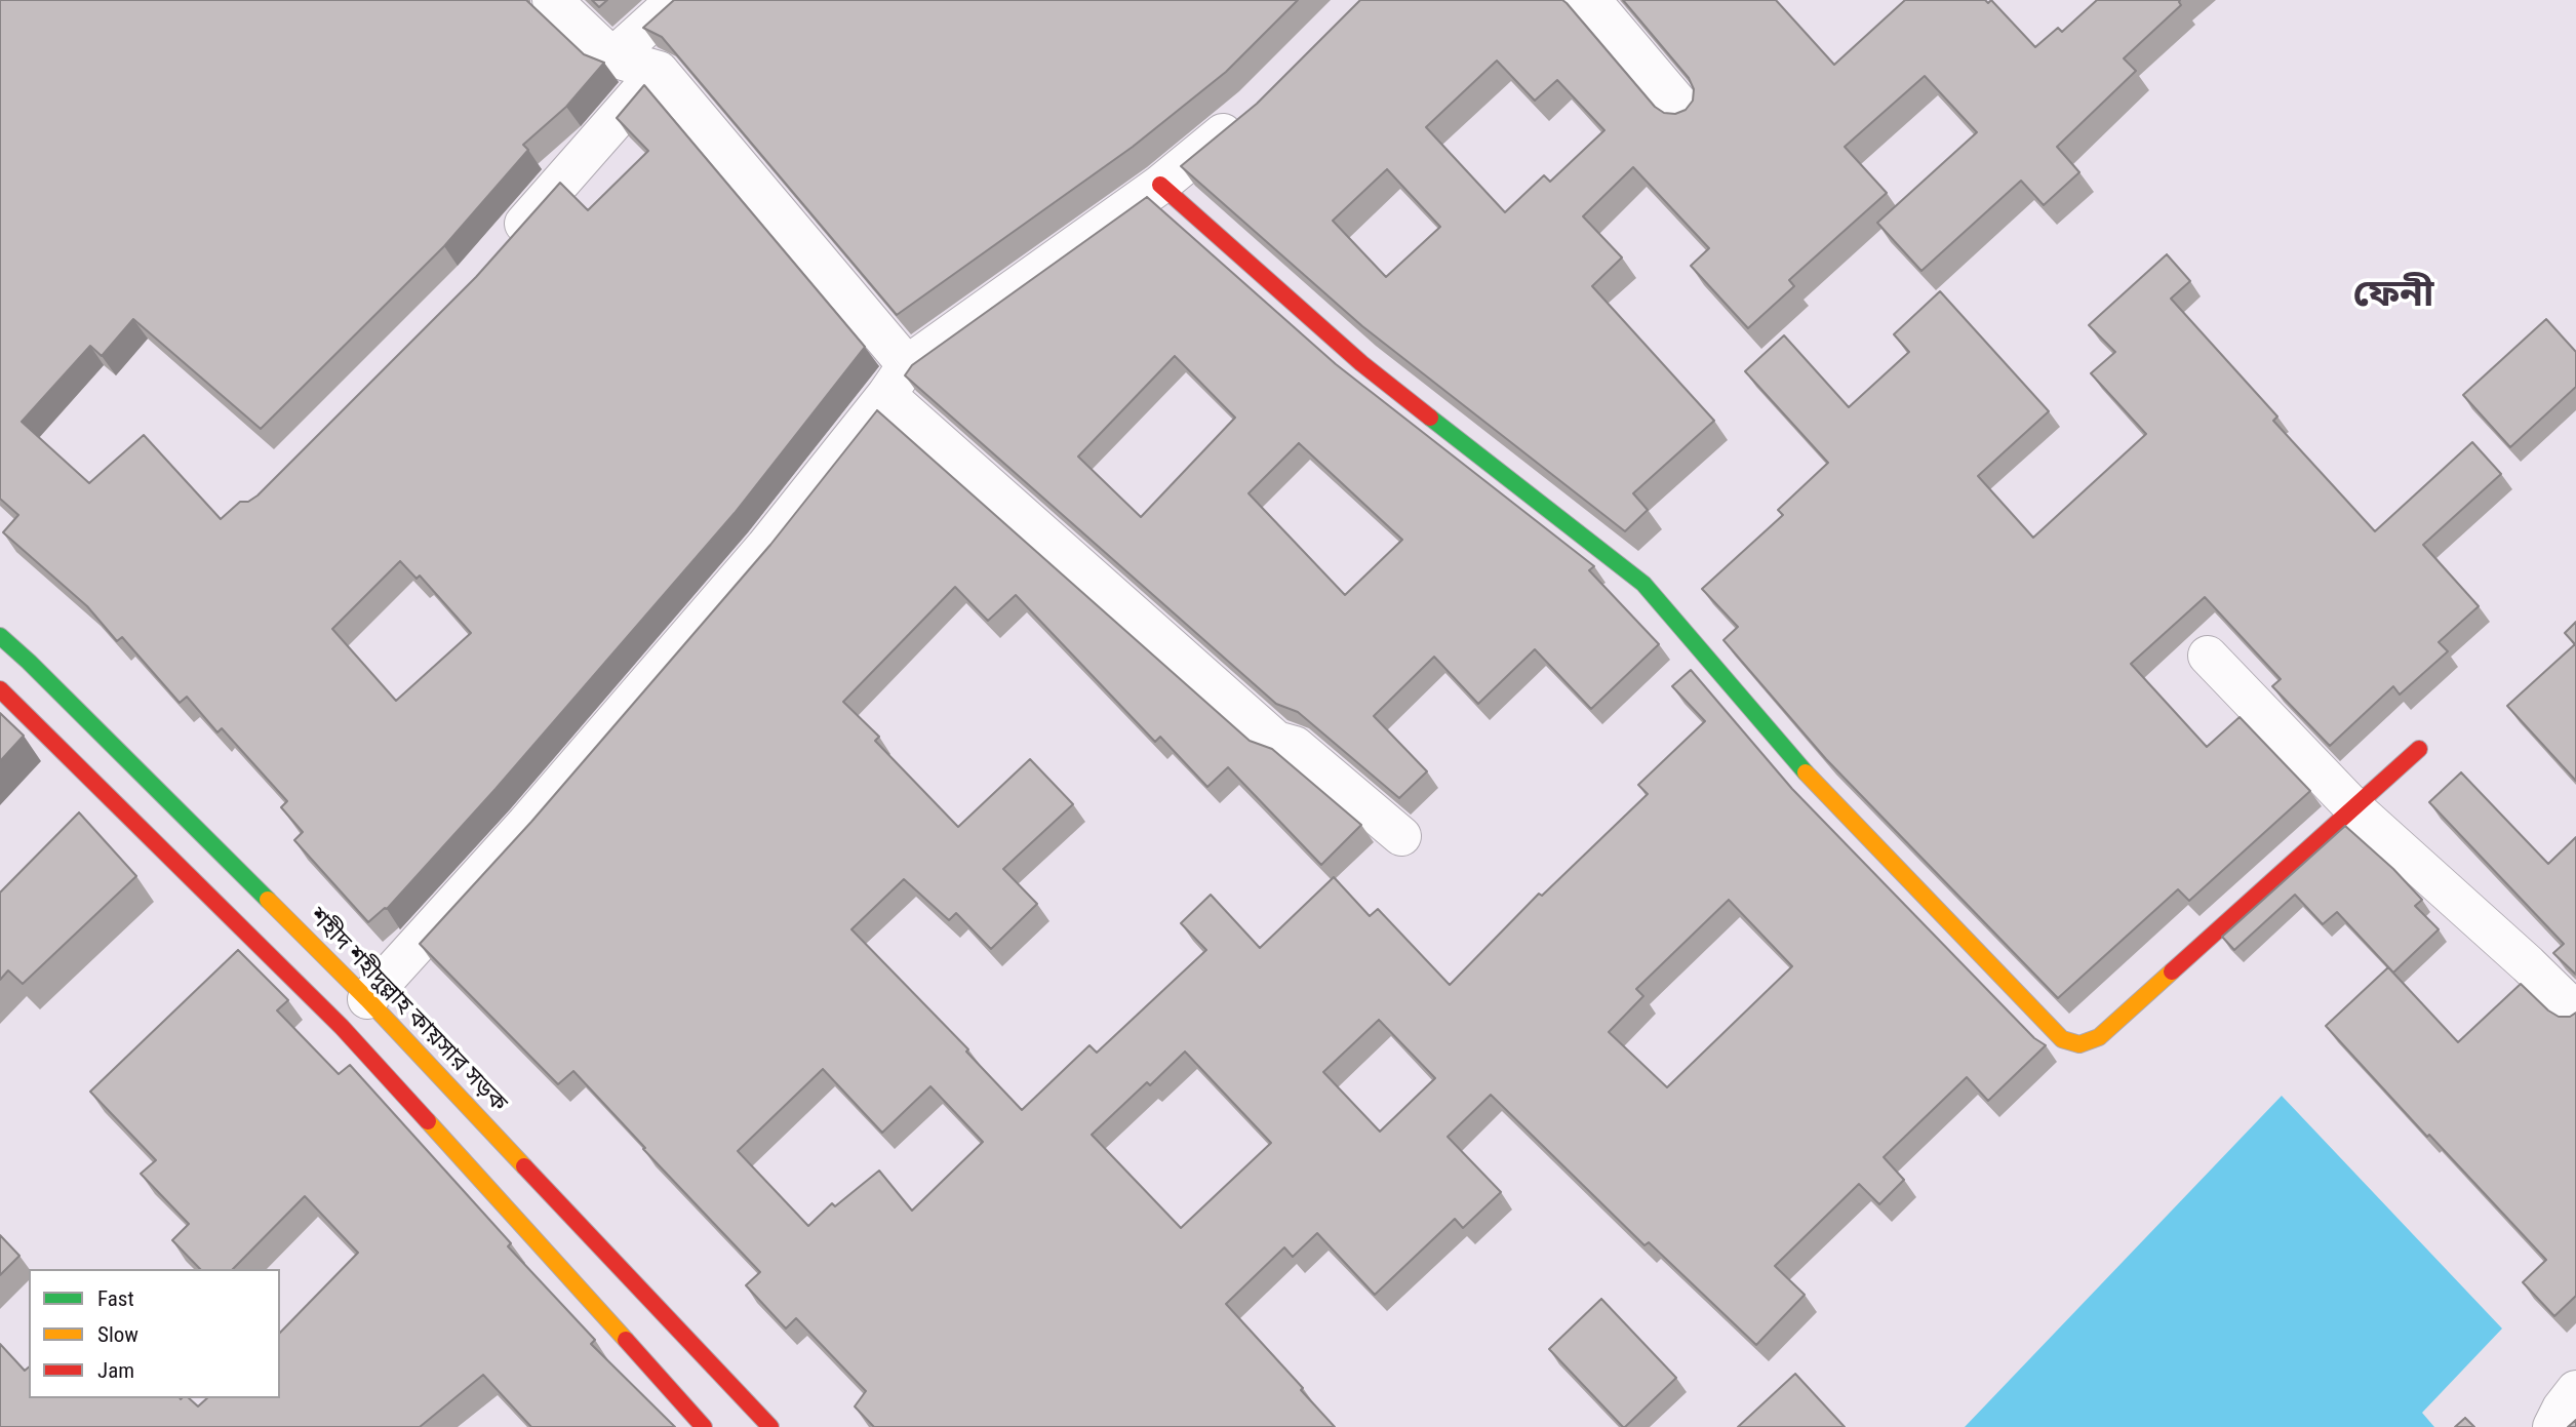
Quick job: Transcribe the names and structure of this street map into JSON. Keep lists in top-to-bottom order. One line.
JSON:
{"streets":{"main road":["শহীদ শহীদুল্লাহ কায়সার সড়ক"]},"districts":["ফেনী"],"legend":["Fast","Slow","Jam"]}
